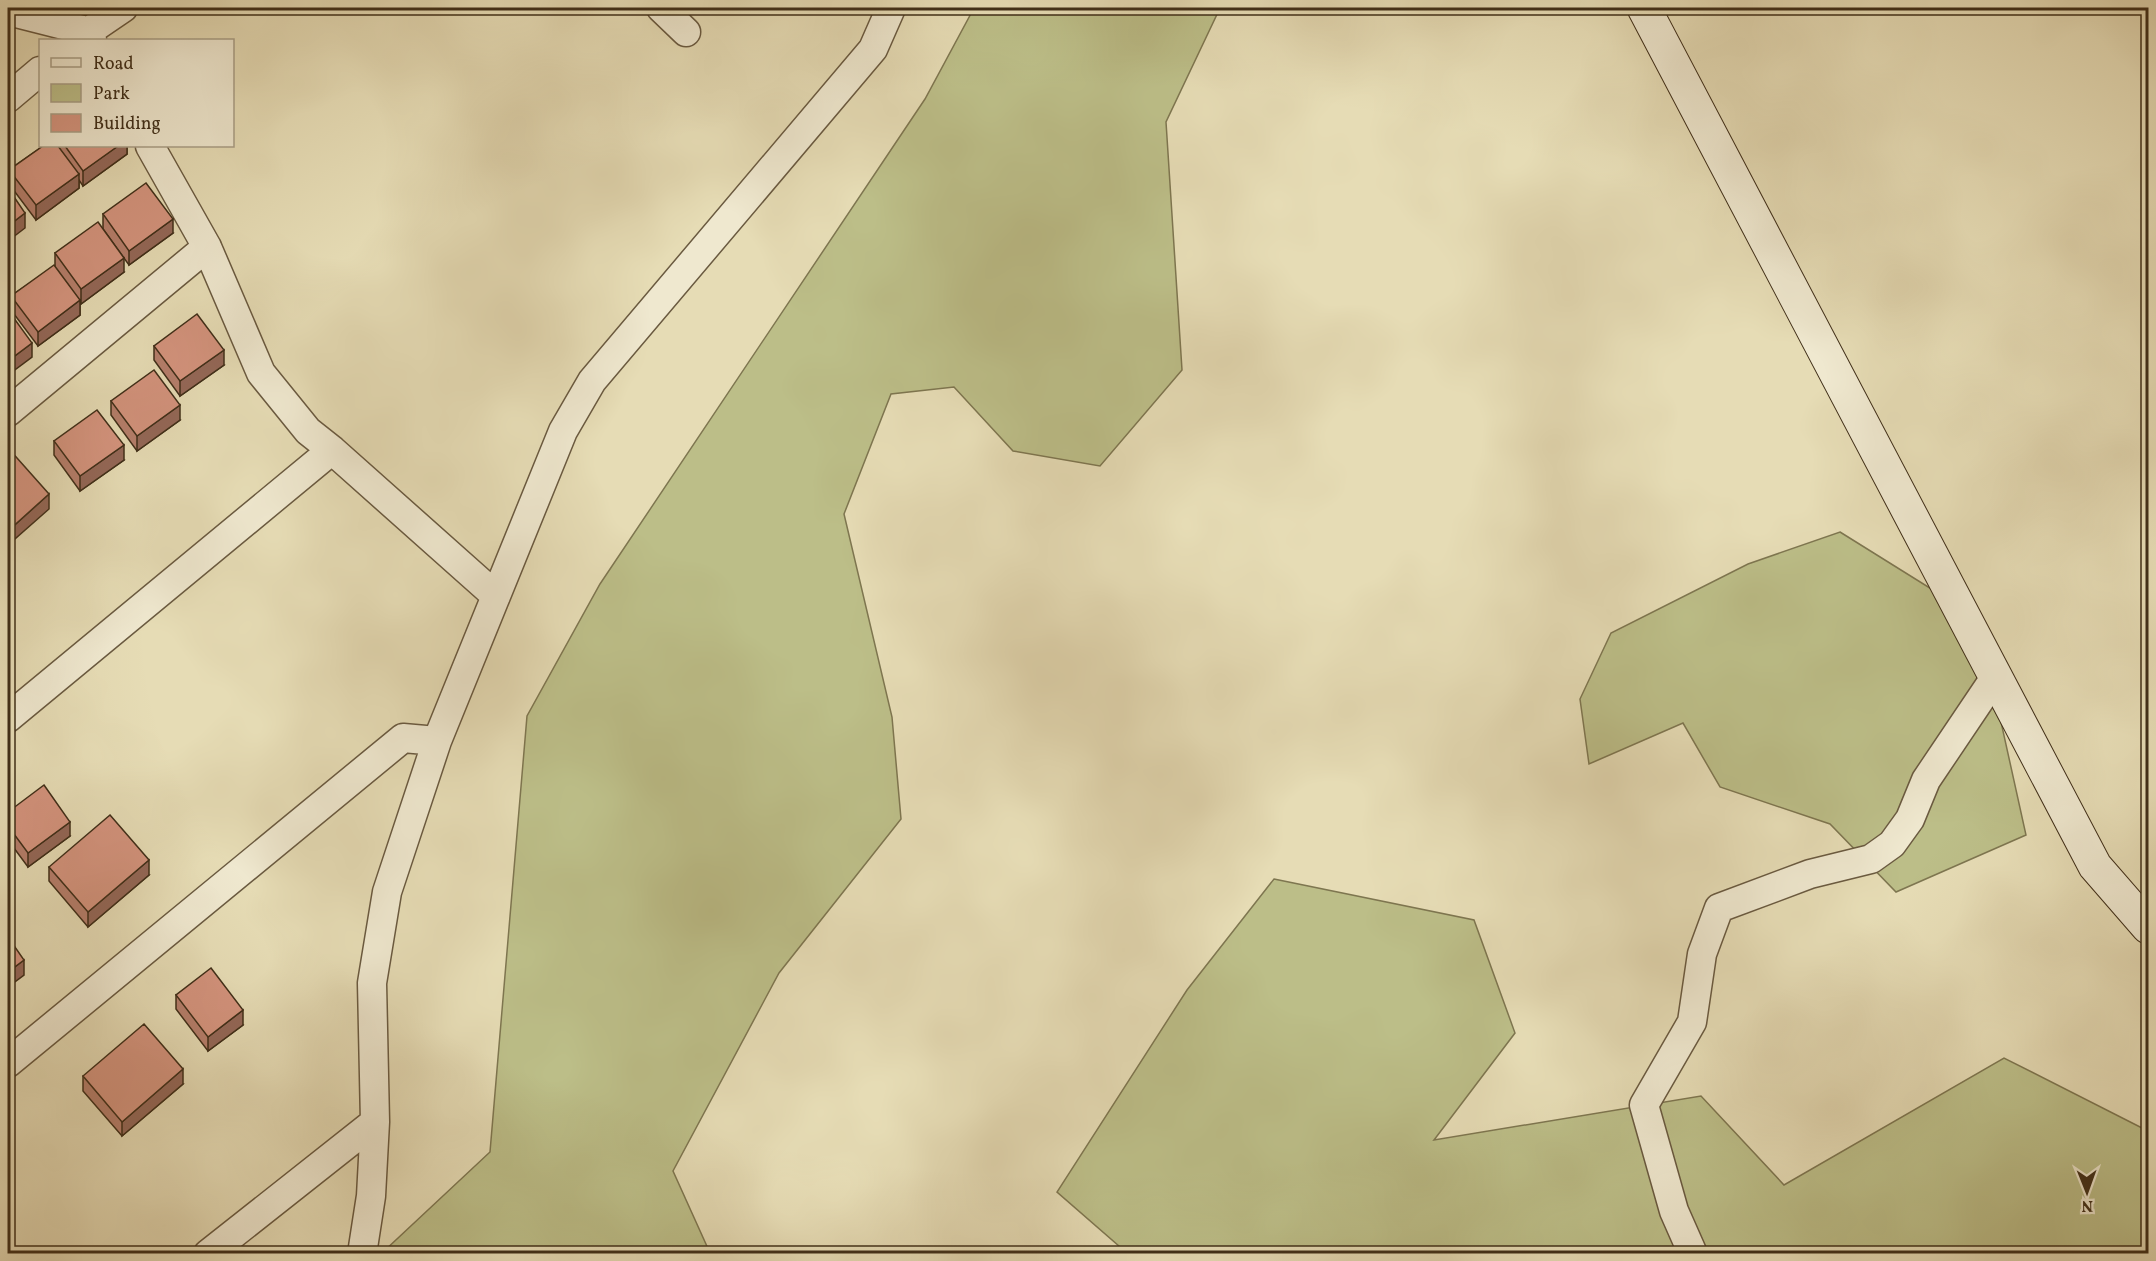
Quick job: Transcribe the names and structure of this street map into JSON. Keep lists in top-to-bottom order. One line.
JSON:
{"legend":["Road","Park","Building"],"north":"bottom"}
